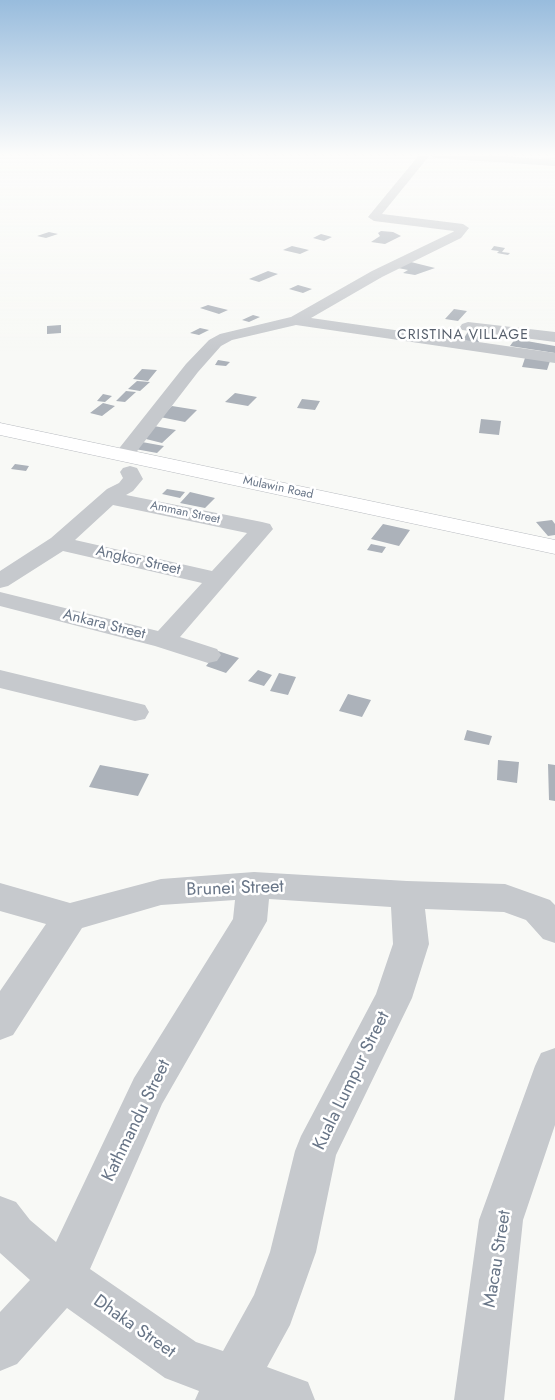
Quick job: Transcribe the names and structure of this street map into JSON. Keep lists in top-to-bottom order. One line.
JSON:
{"streets":{"main road":["Mulawin Road"],"street":["Amman Street","Angkor Street","Ankara Street","Brunei Street","Kuala Lumpur Street","Kathmandu Street","Macau Street","Dhaka Street"]},"crossings":[["Amman Street","Angkor Street"],["Brunei Street","Kuala Lumpur Street"],["Brunei Street","Kathmandu Street"],["Kuala Lumpur Street","Dhaka Street"],["Kathmandu Street","Dhaka Street"]],"districts":["CRISTINA VILLAGE"]}
